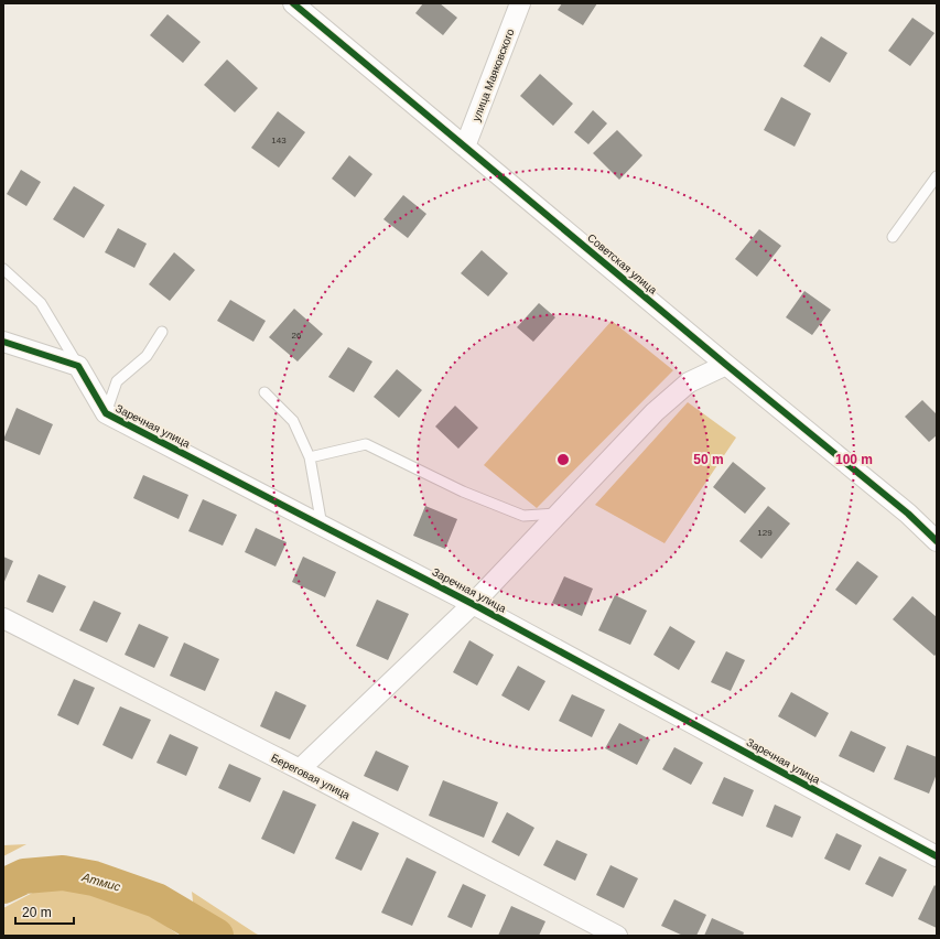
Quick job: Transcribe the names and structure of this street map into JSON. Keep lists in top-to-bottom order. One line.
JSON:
{"streets":{"street":["улица Маяковского","Советская улица","Заречная улица","Береговая улица"]},"crossings":[["улица Маяковского","Советская улица"]],"water":["Атмис"],"house_numbers":["143","26","129"],"scale_bar":"20 m","rings":["50 m","100 m"]}
